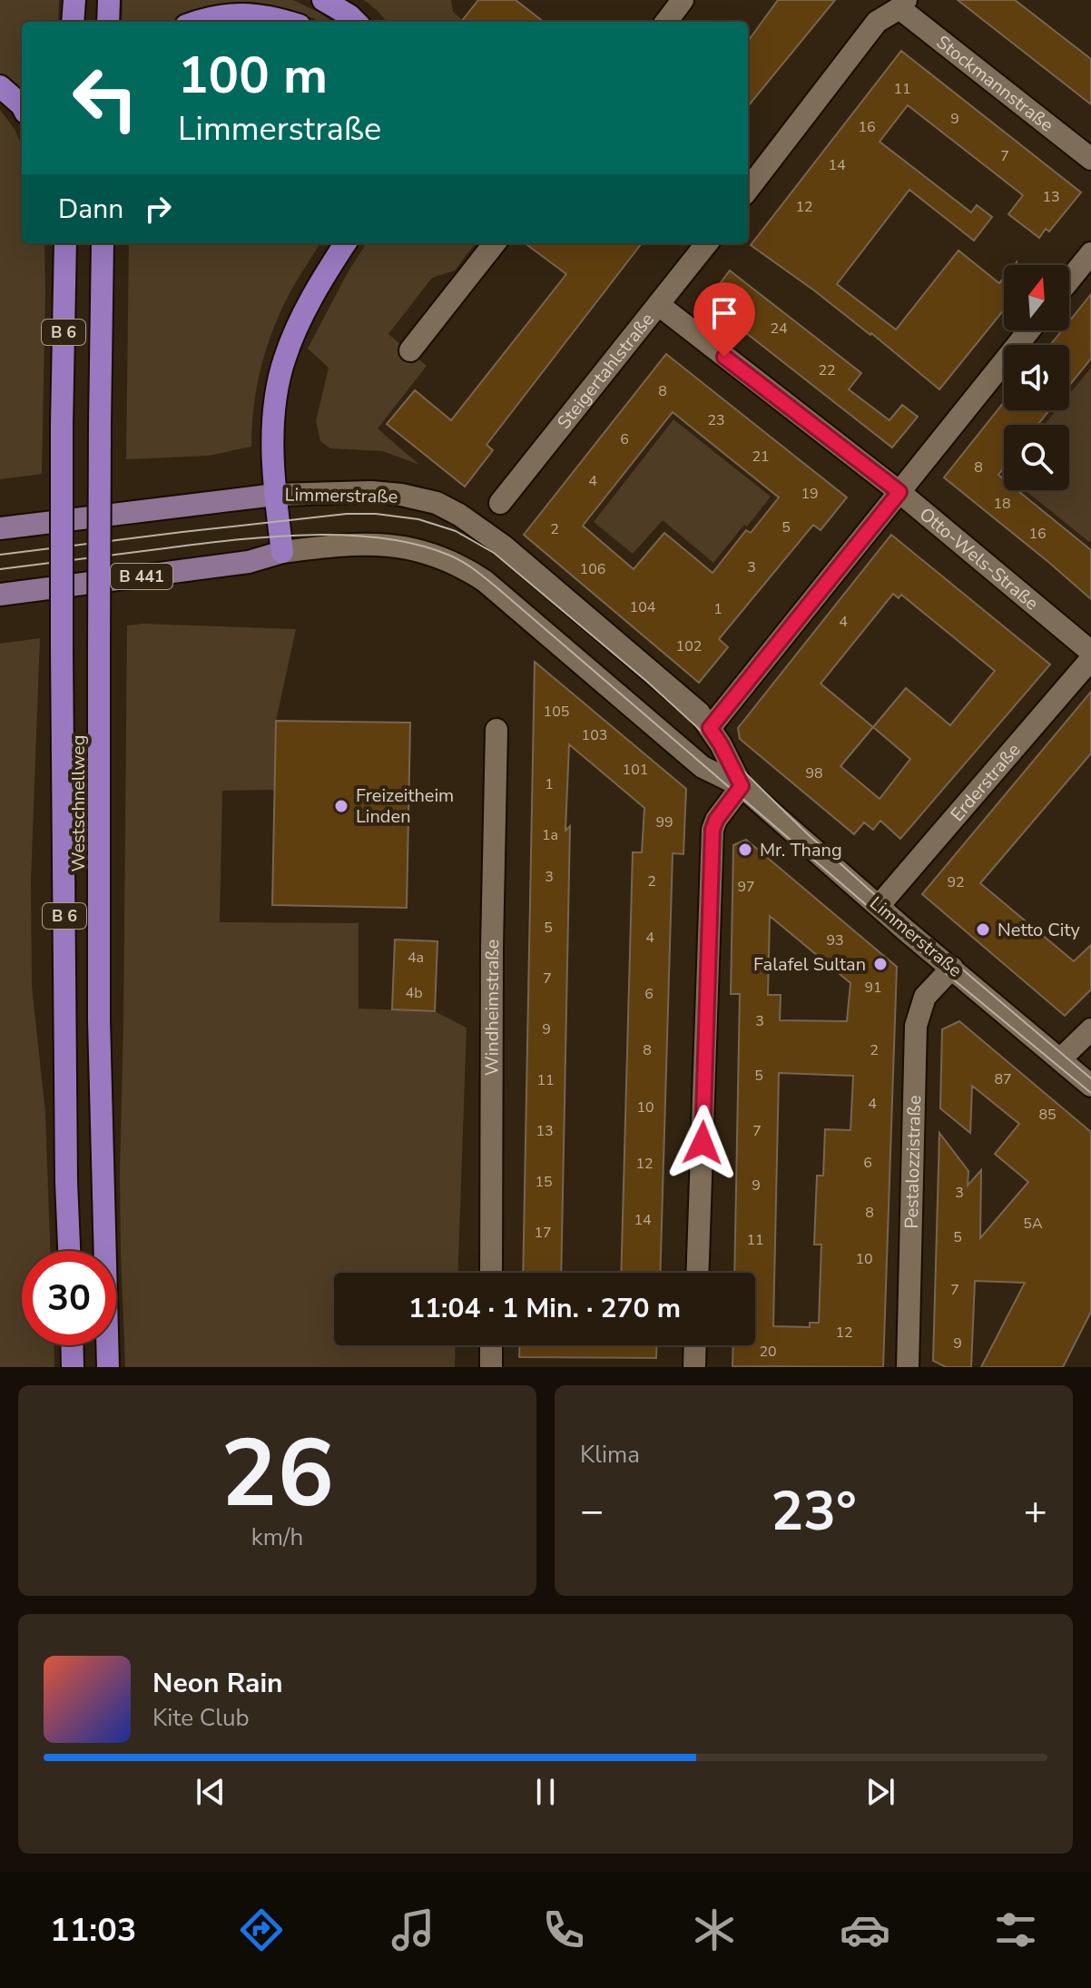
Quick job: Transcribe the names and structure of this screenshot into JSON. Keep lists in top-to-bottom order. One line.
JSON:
{"streets":{"highway":["B 6","Westschnellweg"],"main road":["Limmerstraße","B 441"],"street":["Stockmannstraße","Steigertahlstraße","Otto-Wels-Straße","Erderstraße","Windheimstraße","Pestalozzistraße"]},"crossings":[["Steigertahlstraße","Otto-Wels-Straße"],["Limmerstraße","Erderstraße"],["Limmerstraße","Pestalozzistraße"]],"places":["Freizeitheim Linden","Mr. Thang","Netto City","Falafel Sultan"],"house_numbers":["11","9","16","7","14","13","12","24","22","8","23","6","21","8","4","19","18","5","2","16","3","106","104","1","4","102","105","103","101","98","1","99","1a","3","2","92","97","5","4","93","4a","7","91","4b","6","3","9","8","2","5","87","11","4","10","85","13","7","6","12","15","9","3","8","14","5A","17","5","11","10","7","12","9","20"],"north":"top","page":{"turn":["100 m","Limmerstraße"],"then":"Dann","limit":"30","trip":"11:04 · 1 Min. · 270 m","tile":[["26","km/h"],"Klima"],"heat":["−","23°","+"],"song":["Neon Rain","Kite Club"],"tabs":"11:03"}}
